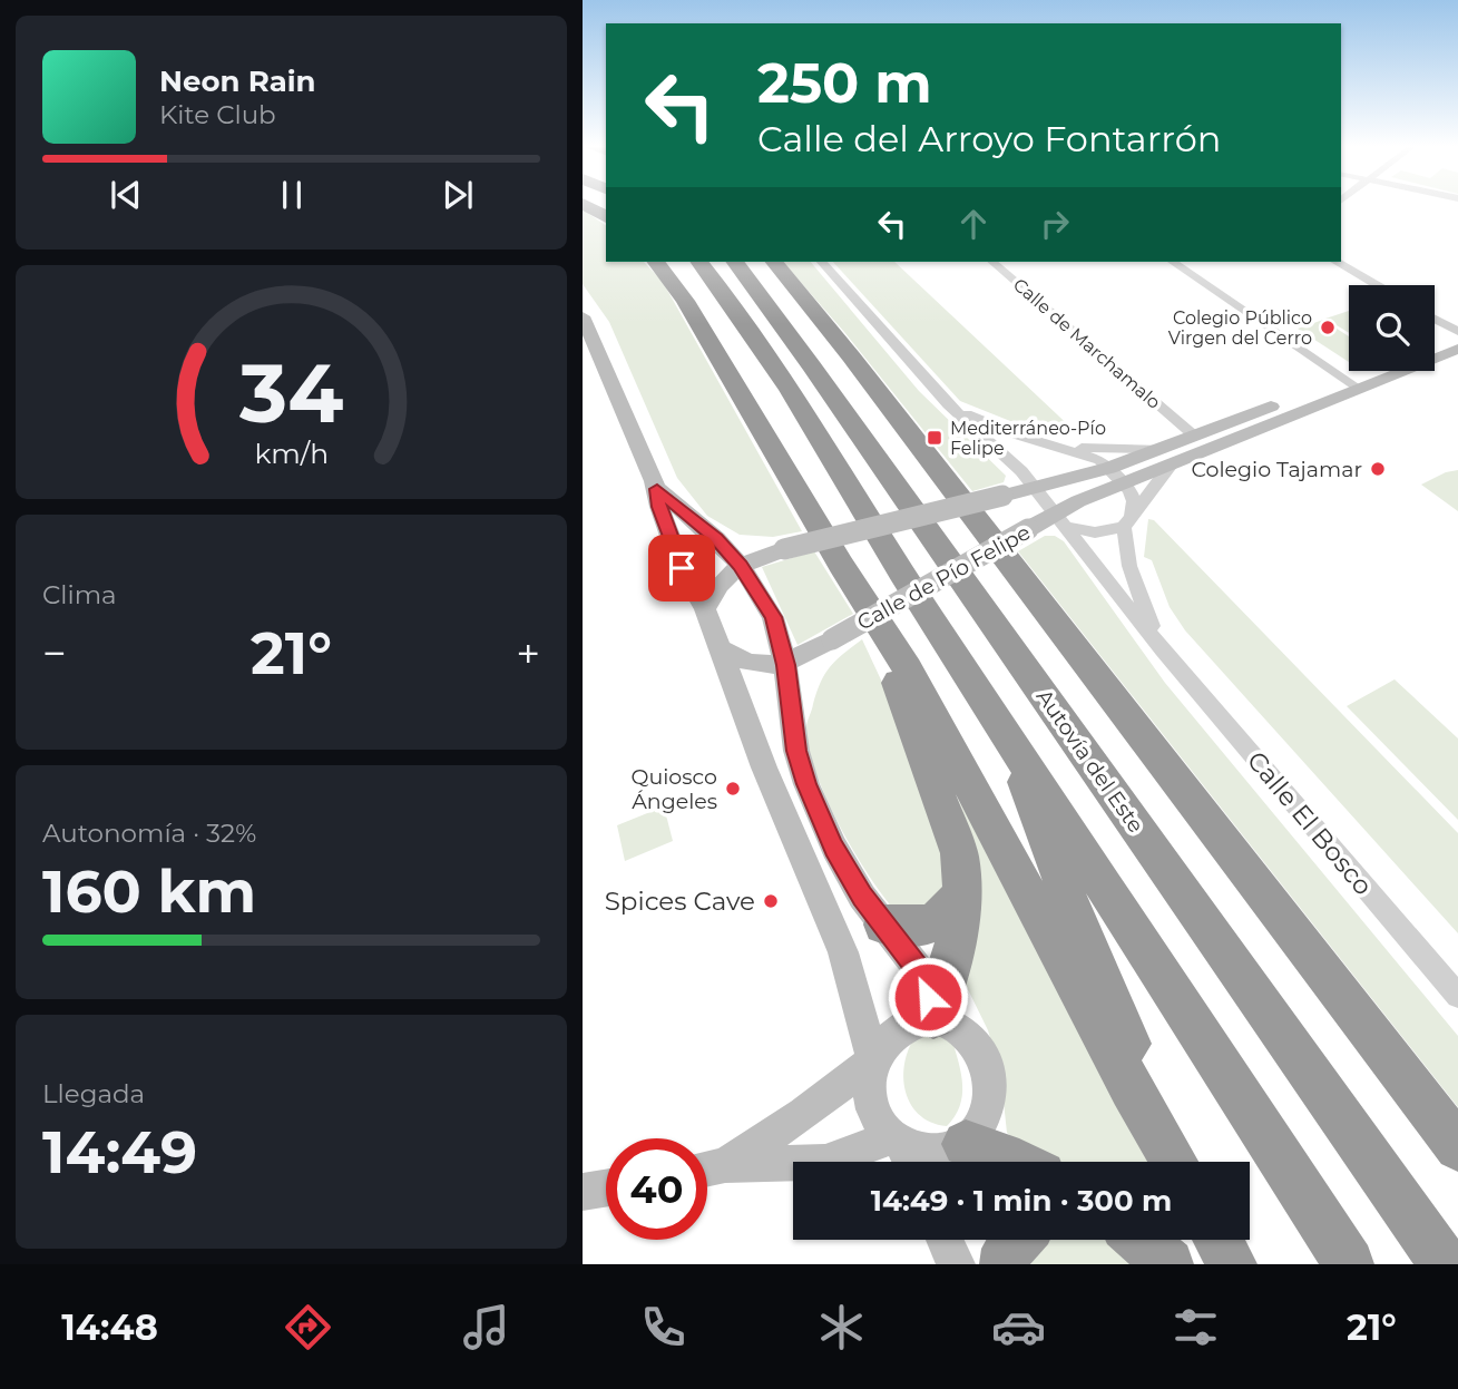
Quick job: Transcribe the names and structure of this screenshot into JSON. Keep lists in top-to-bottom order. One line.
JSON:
{"streets":{"highway":["Autovía del Este"],"street":["Calle de Marchamalo","Calle de Pío Felipe","Calle El Bosco"]},"crossings":[["Calle de Marchamalo","Calle de Pío Felipe"],["Calle de Pío Felipe","Calle El Bosco"]],"places":{"other":["Colegio Público Virgen del Cerro","Colegio Tajamar","Quiosco Ángeles","Spices Cave"],"transit":["Mediterráneo-Pío Felipe"]},"page":{"turn":["250 m","Calle del Arroyo Fontarrón"],"song":["Neon Rain","Kite Club"],"tile":["Clima",["Autonomía · 32%","160 km"],["Llegada","14:49"]],"heat":["−","21°","+"],"limit":"40","trip":"14:49 · 1 min · 300 m","tabs":["14:48","21°"],"gauge":["34","km/h"]}}
